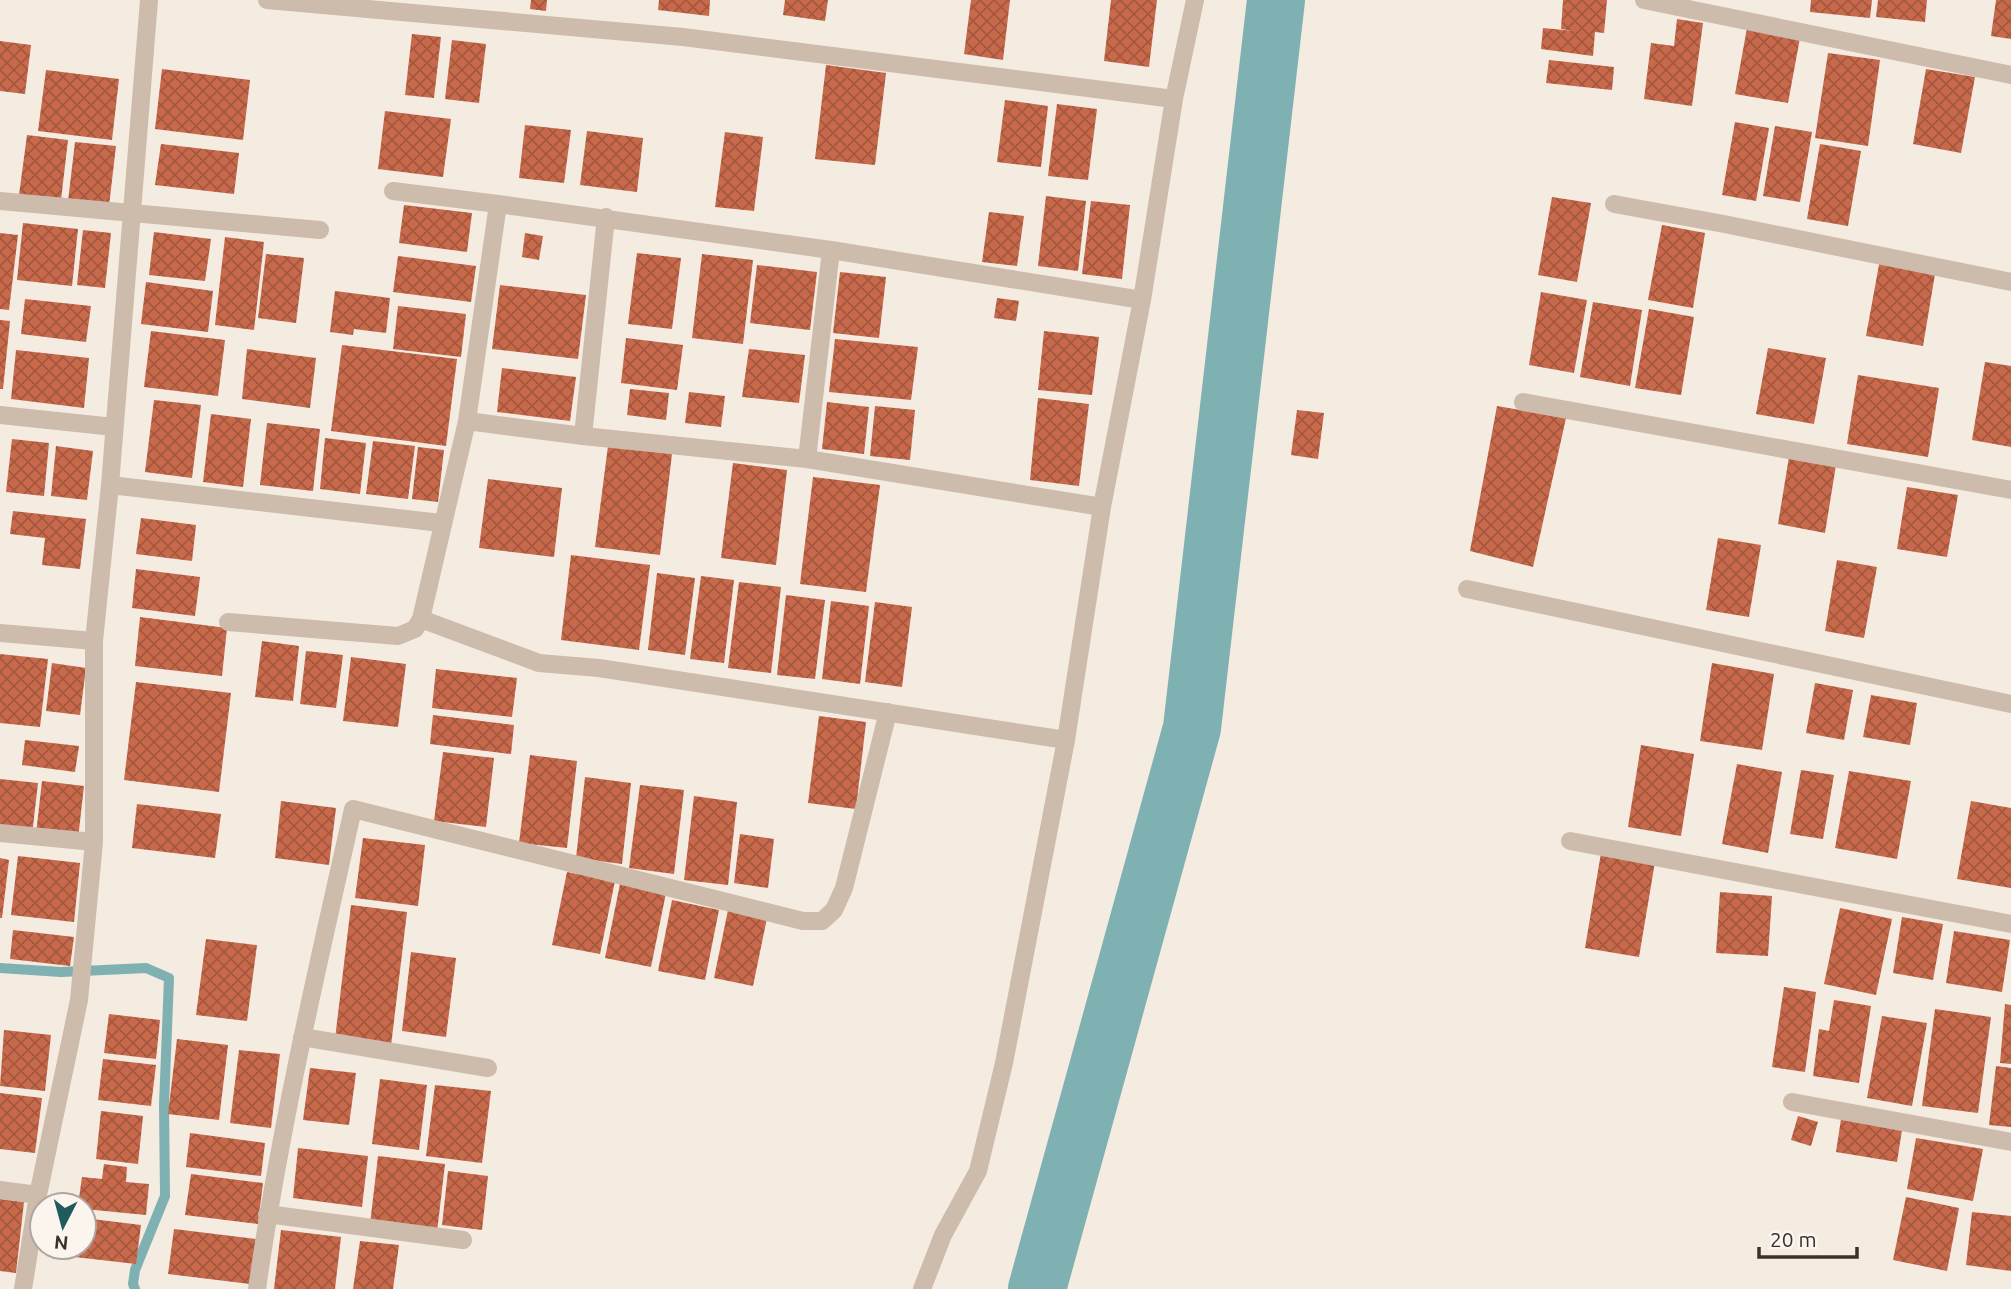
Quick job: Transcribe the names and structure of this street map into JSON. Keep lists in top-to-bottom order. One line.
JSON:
{"scale_bar":"20 m","north":"bottom"}
